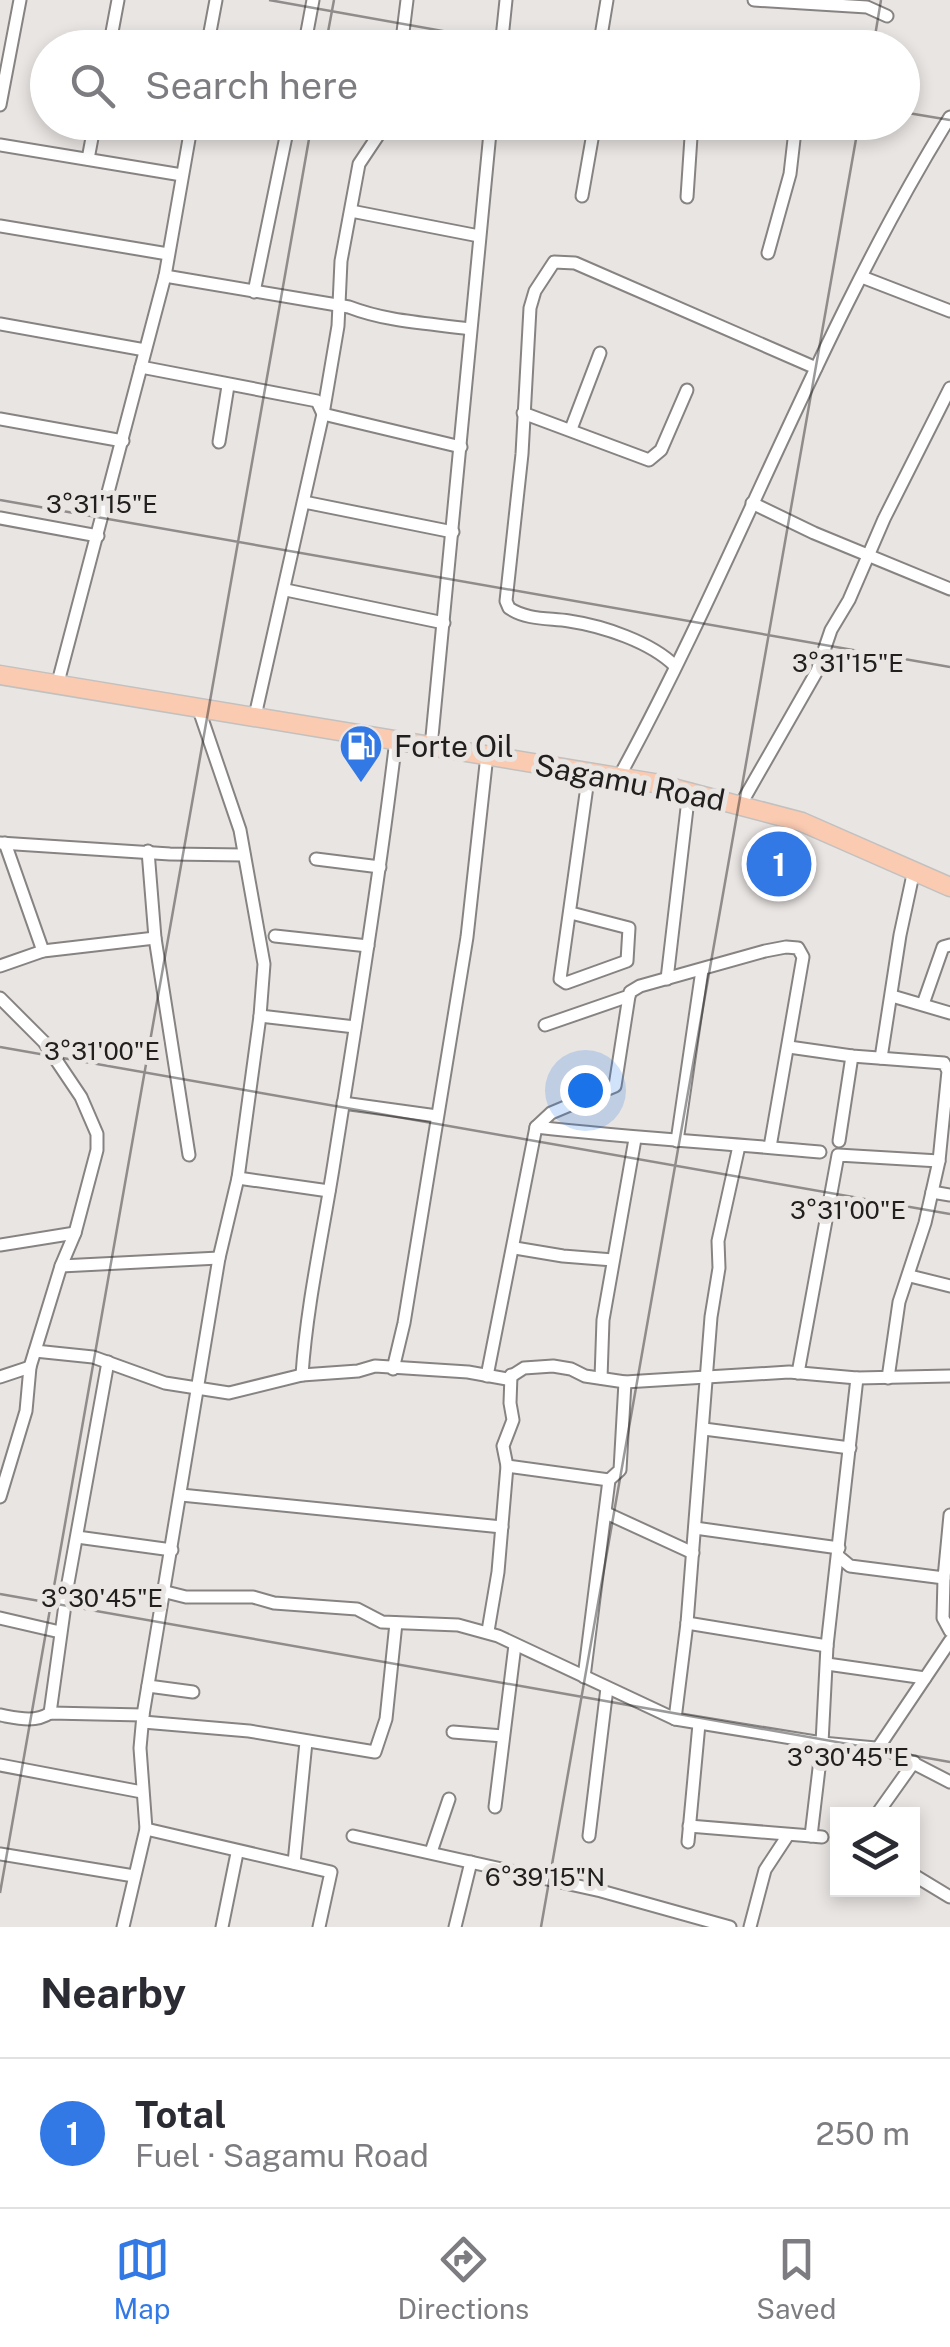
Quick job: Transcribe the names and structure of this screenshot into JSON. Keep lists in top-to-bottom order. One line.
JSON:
{"streets":{"highway":["Sagamu Road"]},"places":{"fuel station":["Forte Oil"]},"page":{"search":"Search here","pins":"1","heading":"Nearby","list":[{"mark":"1","name":"Total","note":"Fuel · Sagamu Road","value":"250 m"}],"nav":["Map","Directions","Saved"]},"coordinates":["3°31'15\"E","3°31'00\"E","3°30'45\"E","6°39'15\"N"]}
